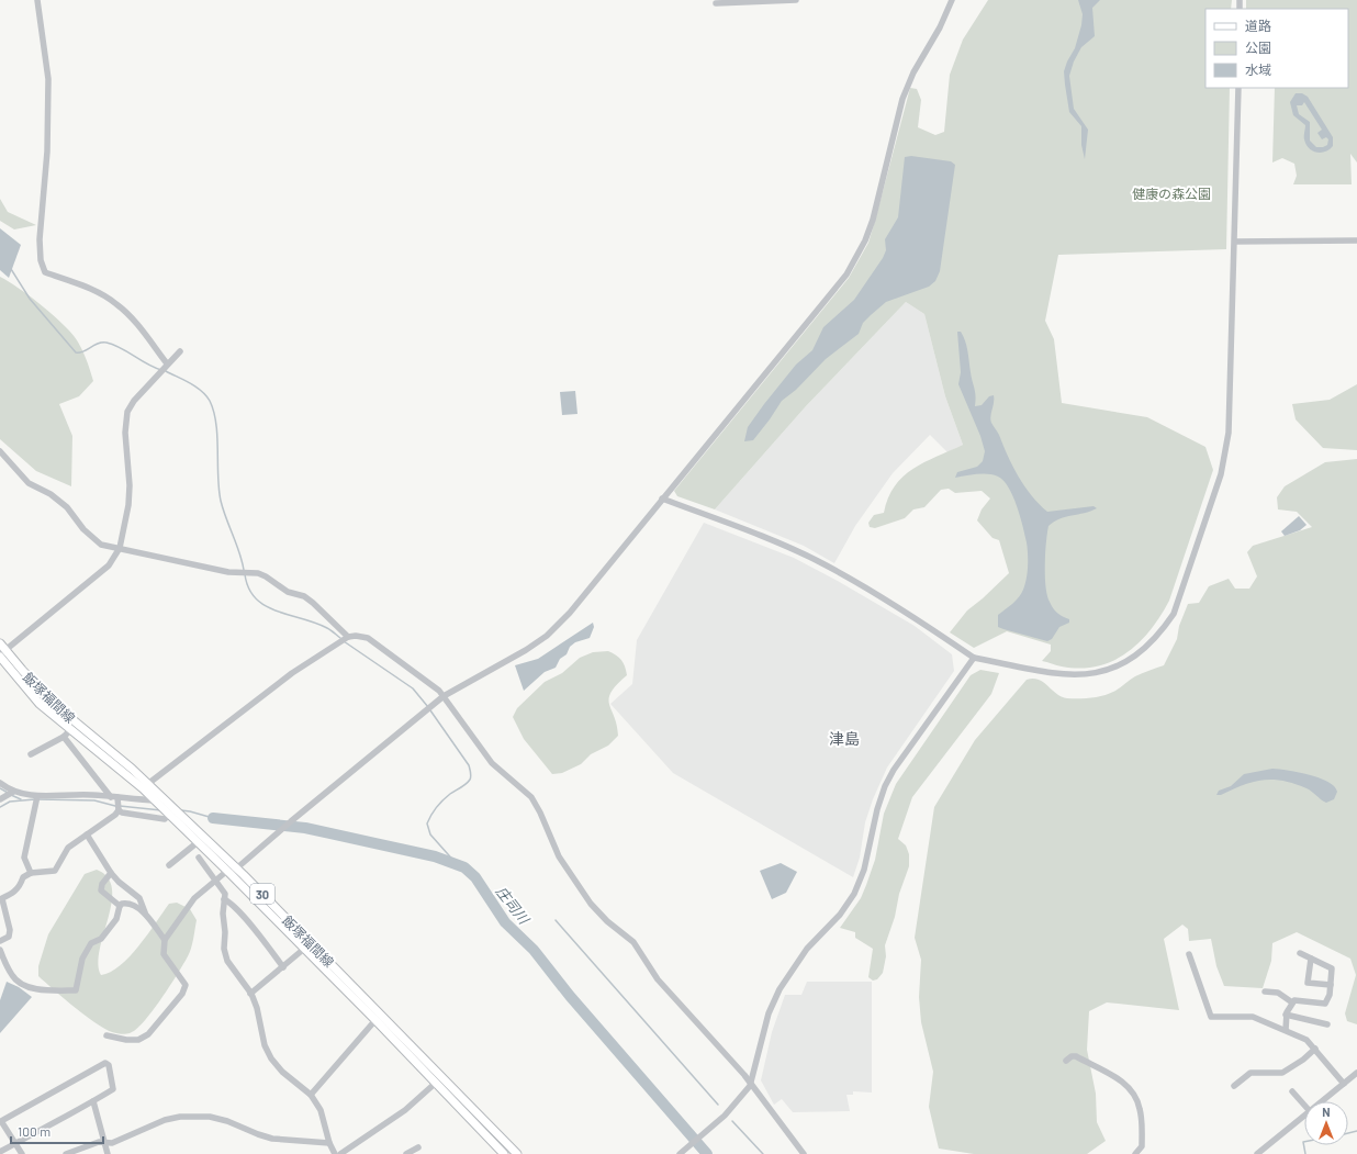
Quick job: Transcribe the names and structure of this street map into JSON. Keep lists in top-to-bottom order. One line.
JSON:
{"streets":{"main road":["飯塚福間線","30"]},"districts":["津島"],"water":["庄司川"],"parks":["健康の森公園"],"legend":["道路","公園","水域"],"scale_bar":"100 m","north":"top"}
